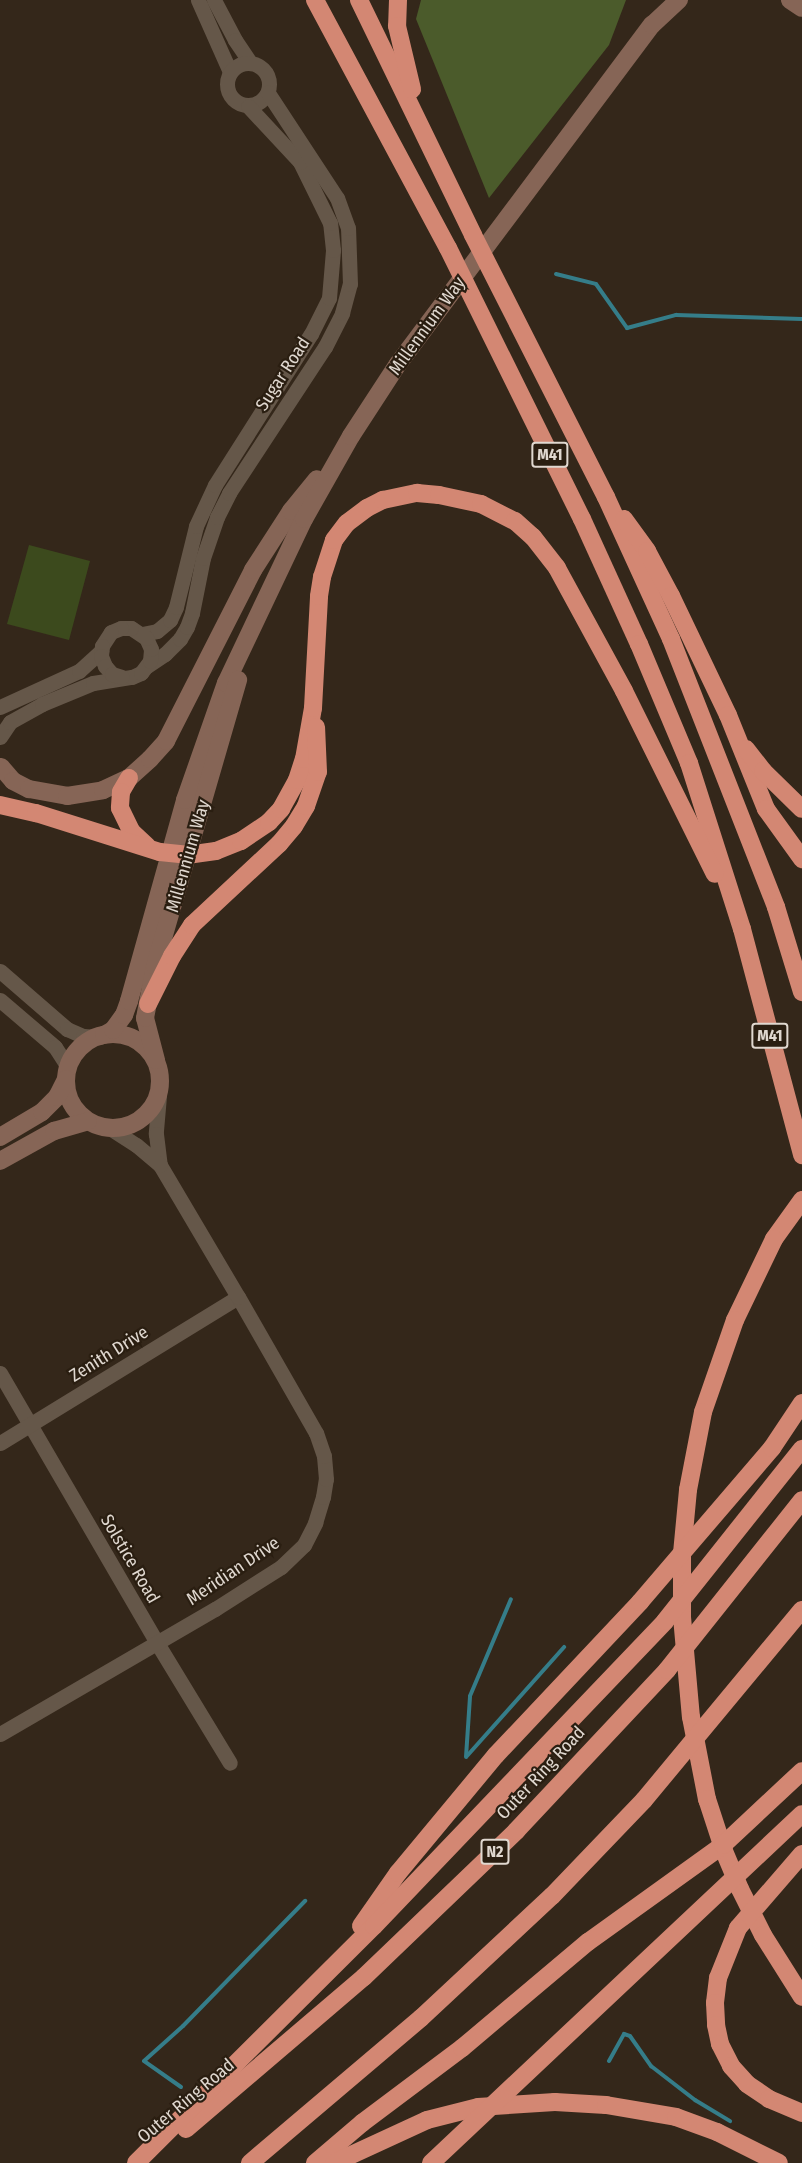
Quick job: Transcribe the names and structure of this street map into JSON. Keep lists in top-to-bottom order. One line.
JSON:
{"streets":{"highway":["M41","Outer Ring Road","N2"],"street":["Millennium Way","Sugar Road","Zenith Drive","Solstice Road","Meridian Drive"]},"crossings":[["Millennium Way","Meridian Drive"],["Zenith Drive","Solstice Road"],["Zenith Drive","Meridian Drive"],["Solstice Road","Meridian Drive"]]}
